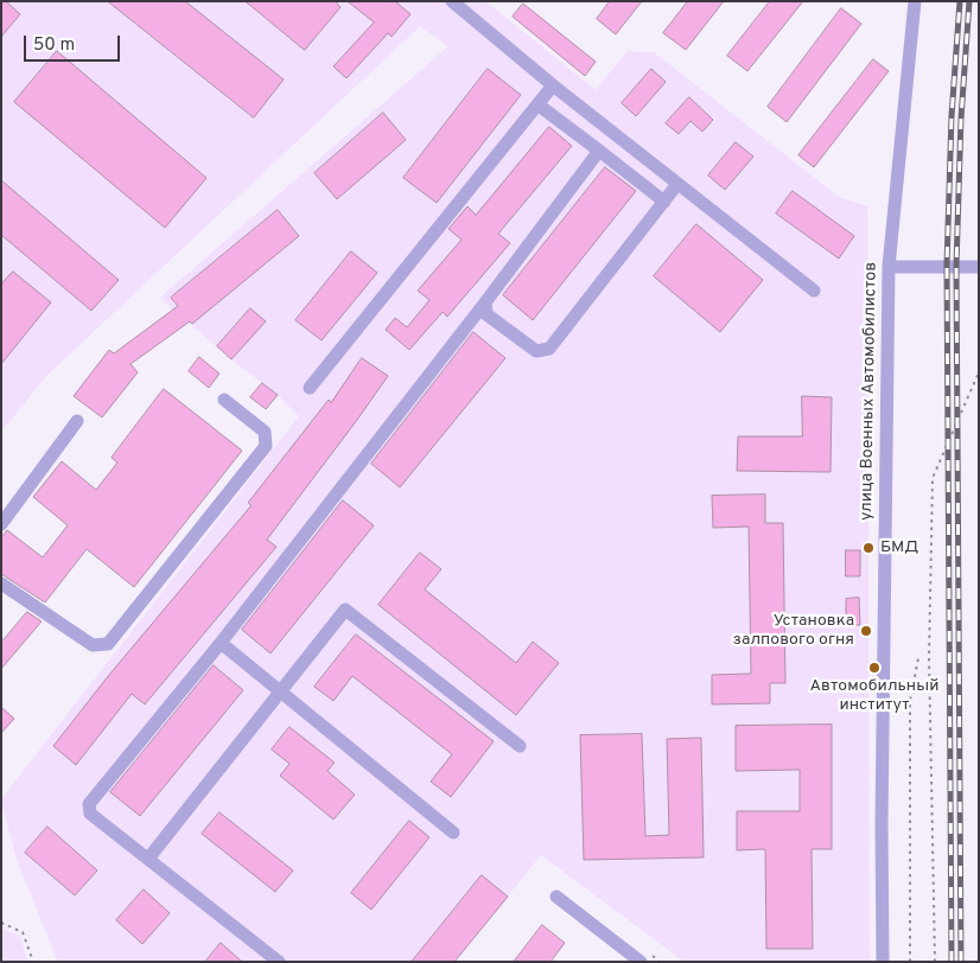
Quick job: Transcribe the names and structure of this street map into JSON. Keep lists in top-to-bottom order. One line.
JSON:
{"streets":{"street":["улица Военных Автомобилистов"]},"places":["БМД","Установка залпового огня","Автомобильный институт"],"scale_bar":"50 m"}
